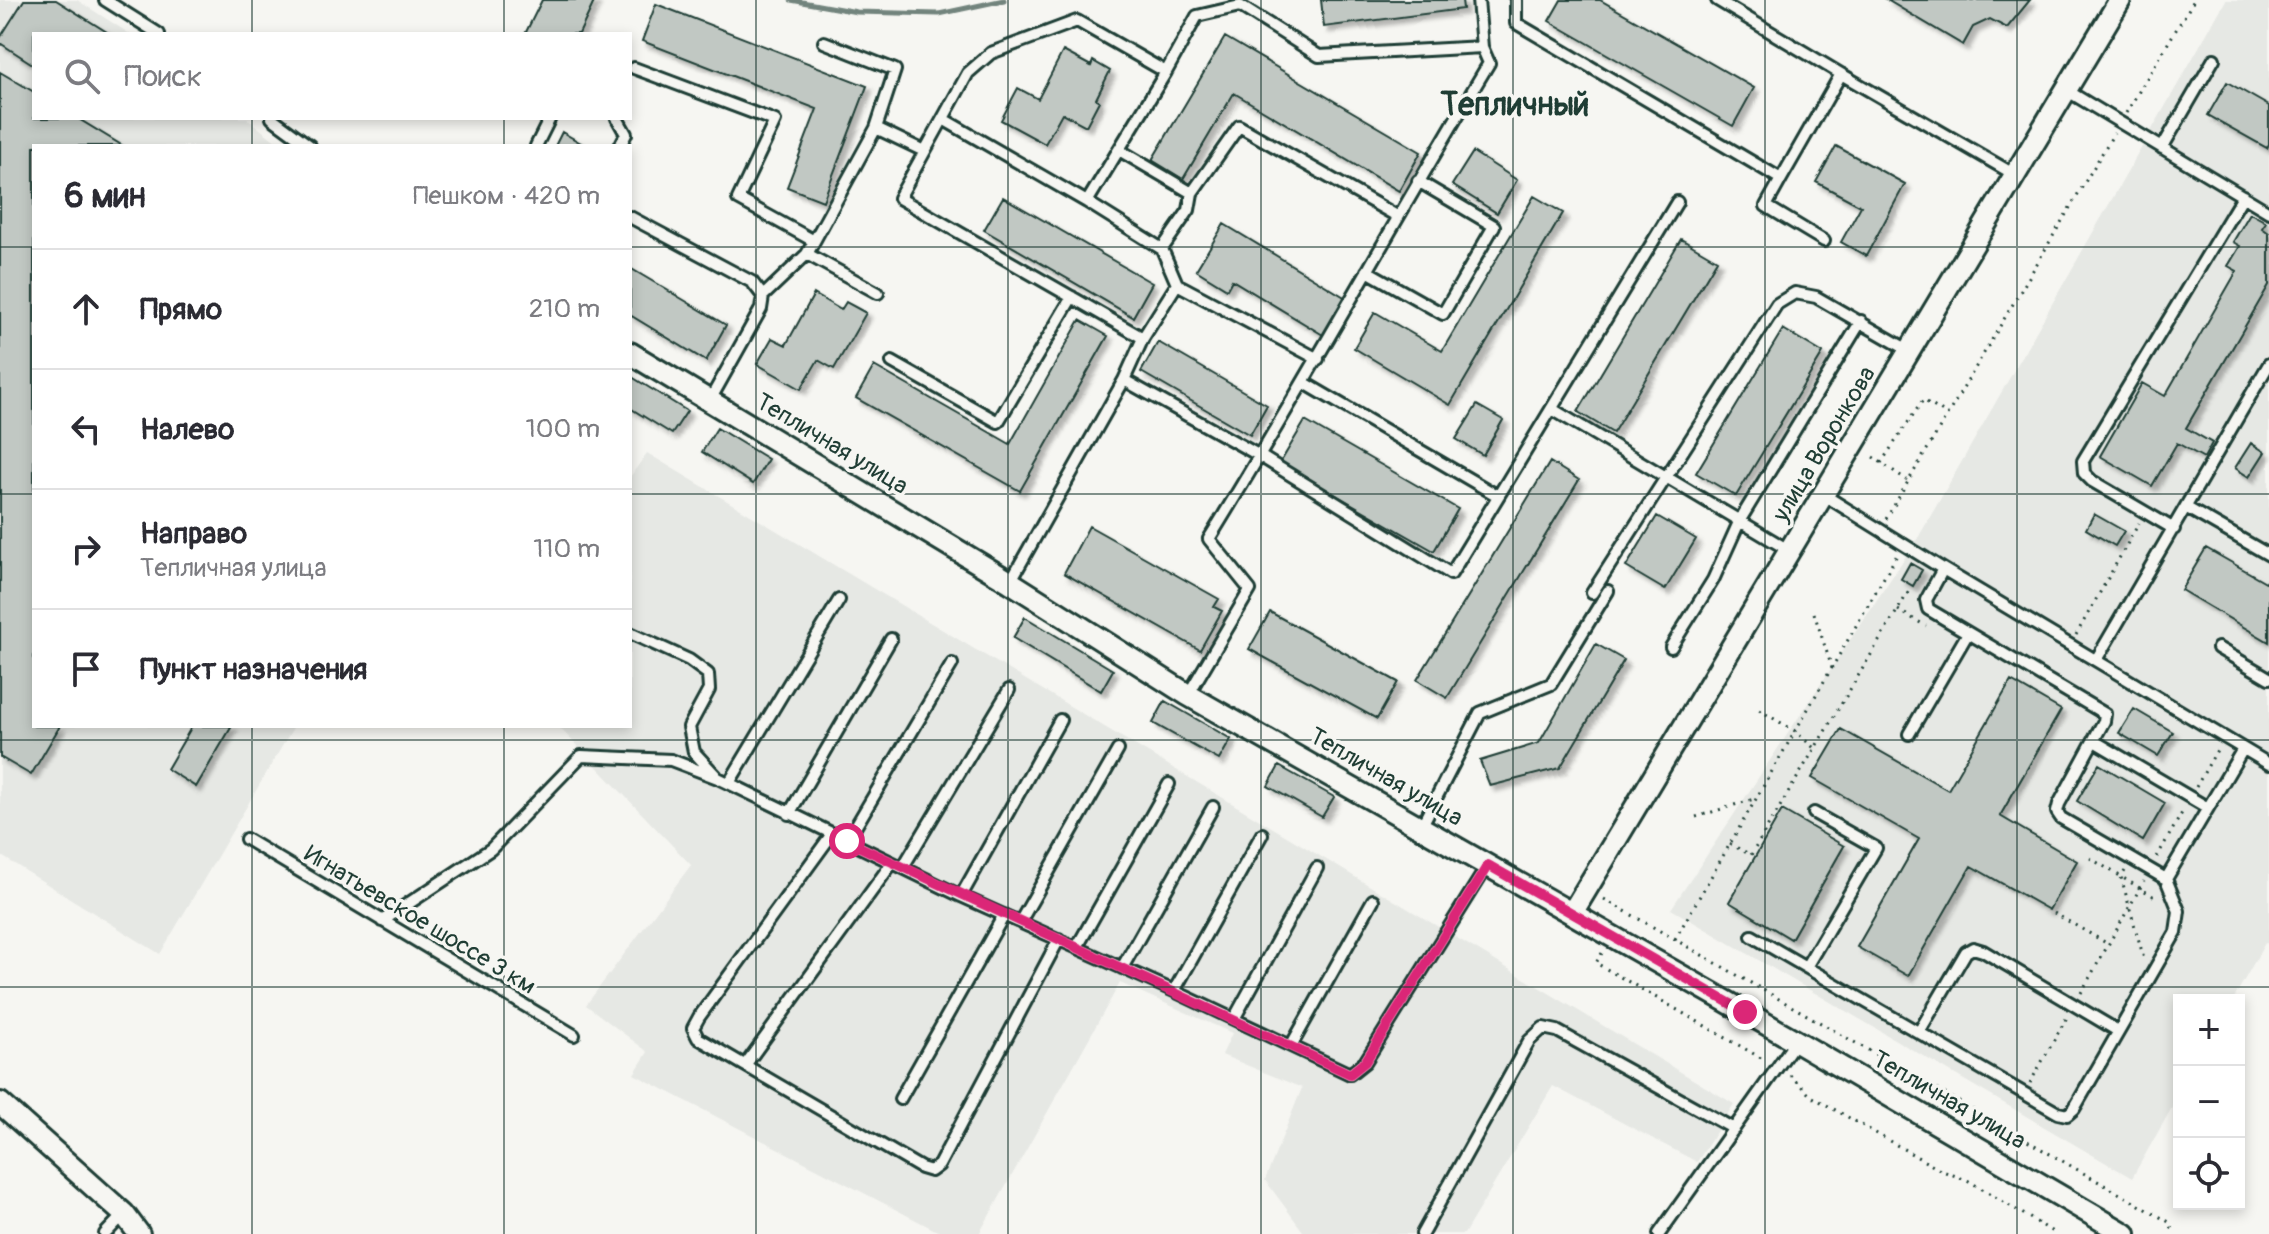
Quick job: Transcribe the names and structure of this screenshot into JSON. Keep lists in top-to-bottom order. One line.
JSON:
{"streets":{"street":["Тепличная улица","улица Воронкова"],"lane":["Игнатьевское шоссе 3 км"]},"crossings":[["Тепличная улица","улица Воронкова"]],"districts":["Тепличный"],"page":{"search":"Поиск","heading":["6 мин","Пешком · 420 m"],"list":[["Прямо","210 m"],["Налево","100 m"],["Направо","Тепличная улица","110 m"],"Пункт назначения"],"map_buttons":["+","−"]}}
